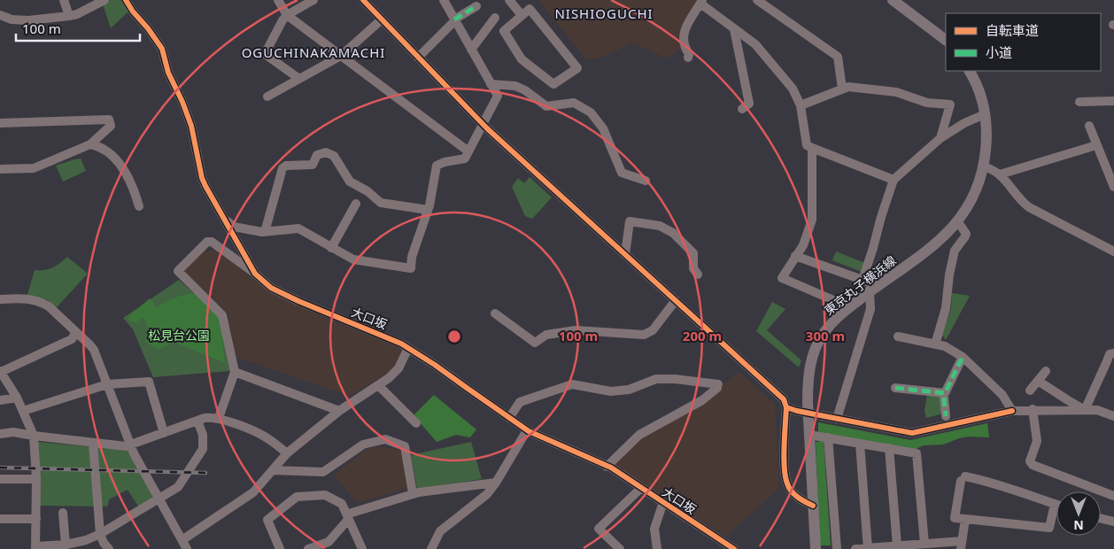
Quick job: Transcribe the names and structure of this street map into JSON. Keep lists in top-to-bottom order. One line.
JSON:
{"streets":{"main road":["東京丸子横浜線"],"street":["大口坂"]},"districts":["NISHIOGUCHI","OGUCHINAKAMACHI"],"parks":["松見台公園"],"legend":["自転車道","小道"],"scale_bar":"100 m","north":"bottom","rings":["100 m","200 m","300 m"]}
